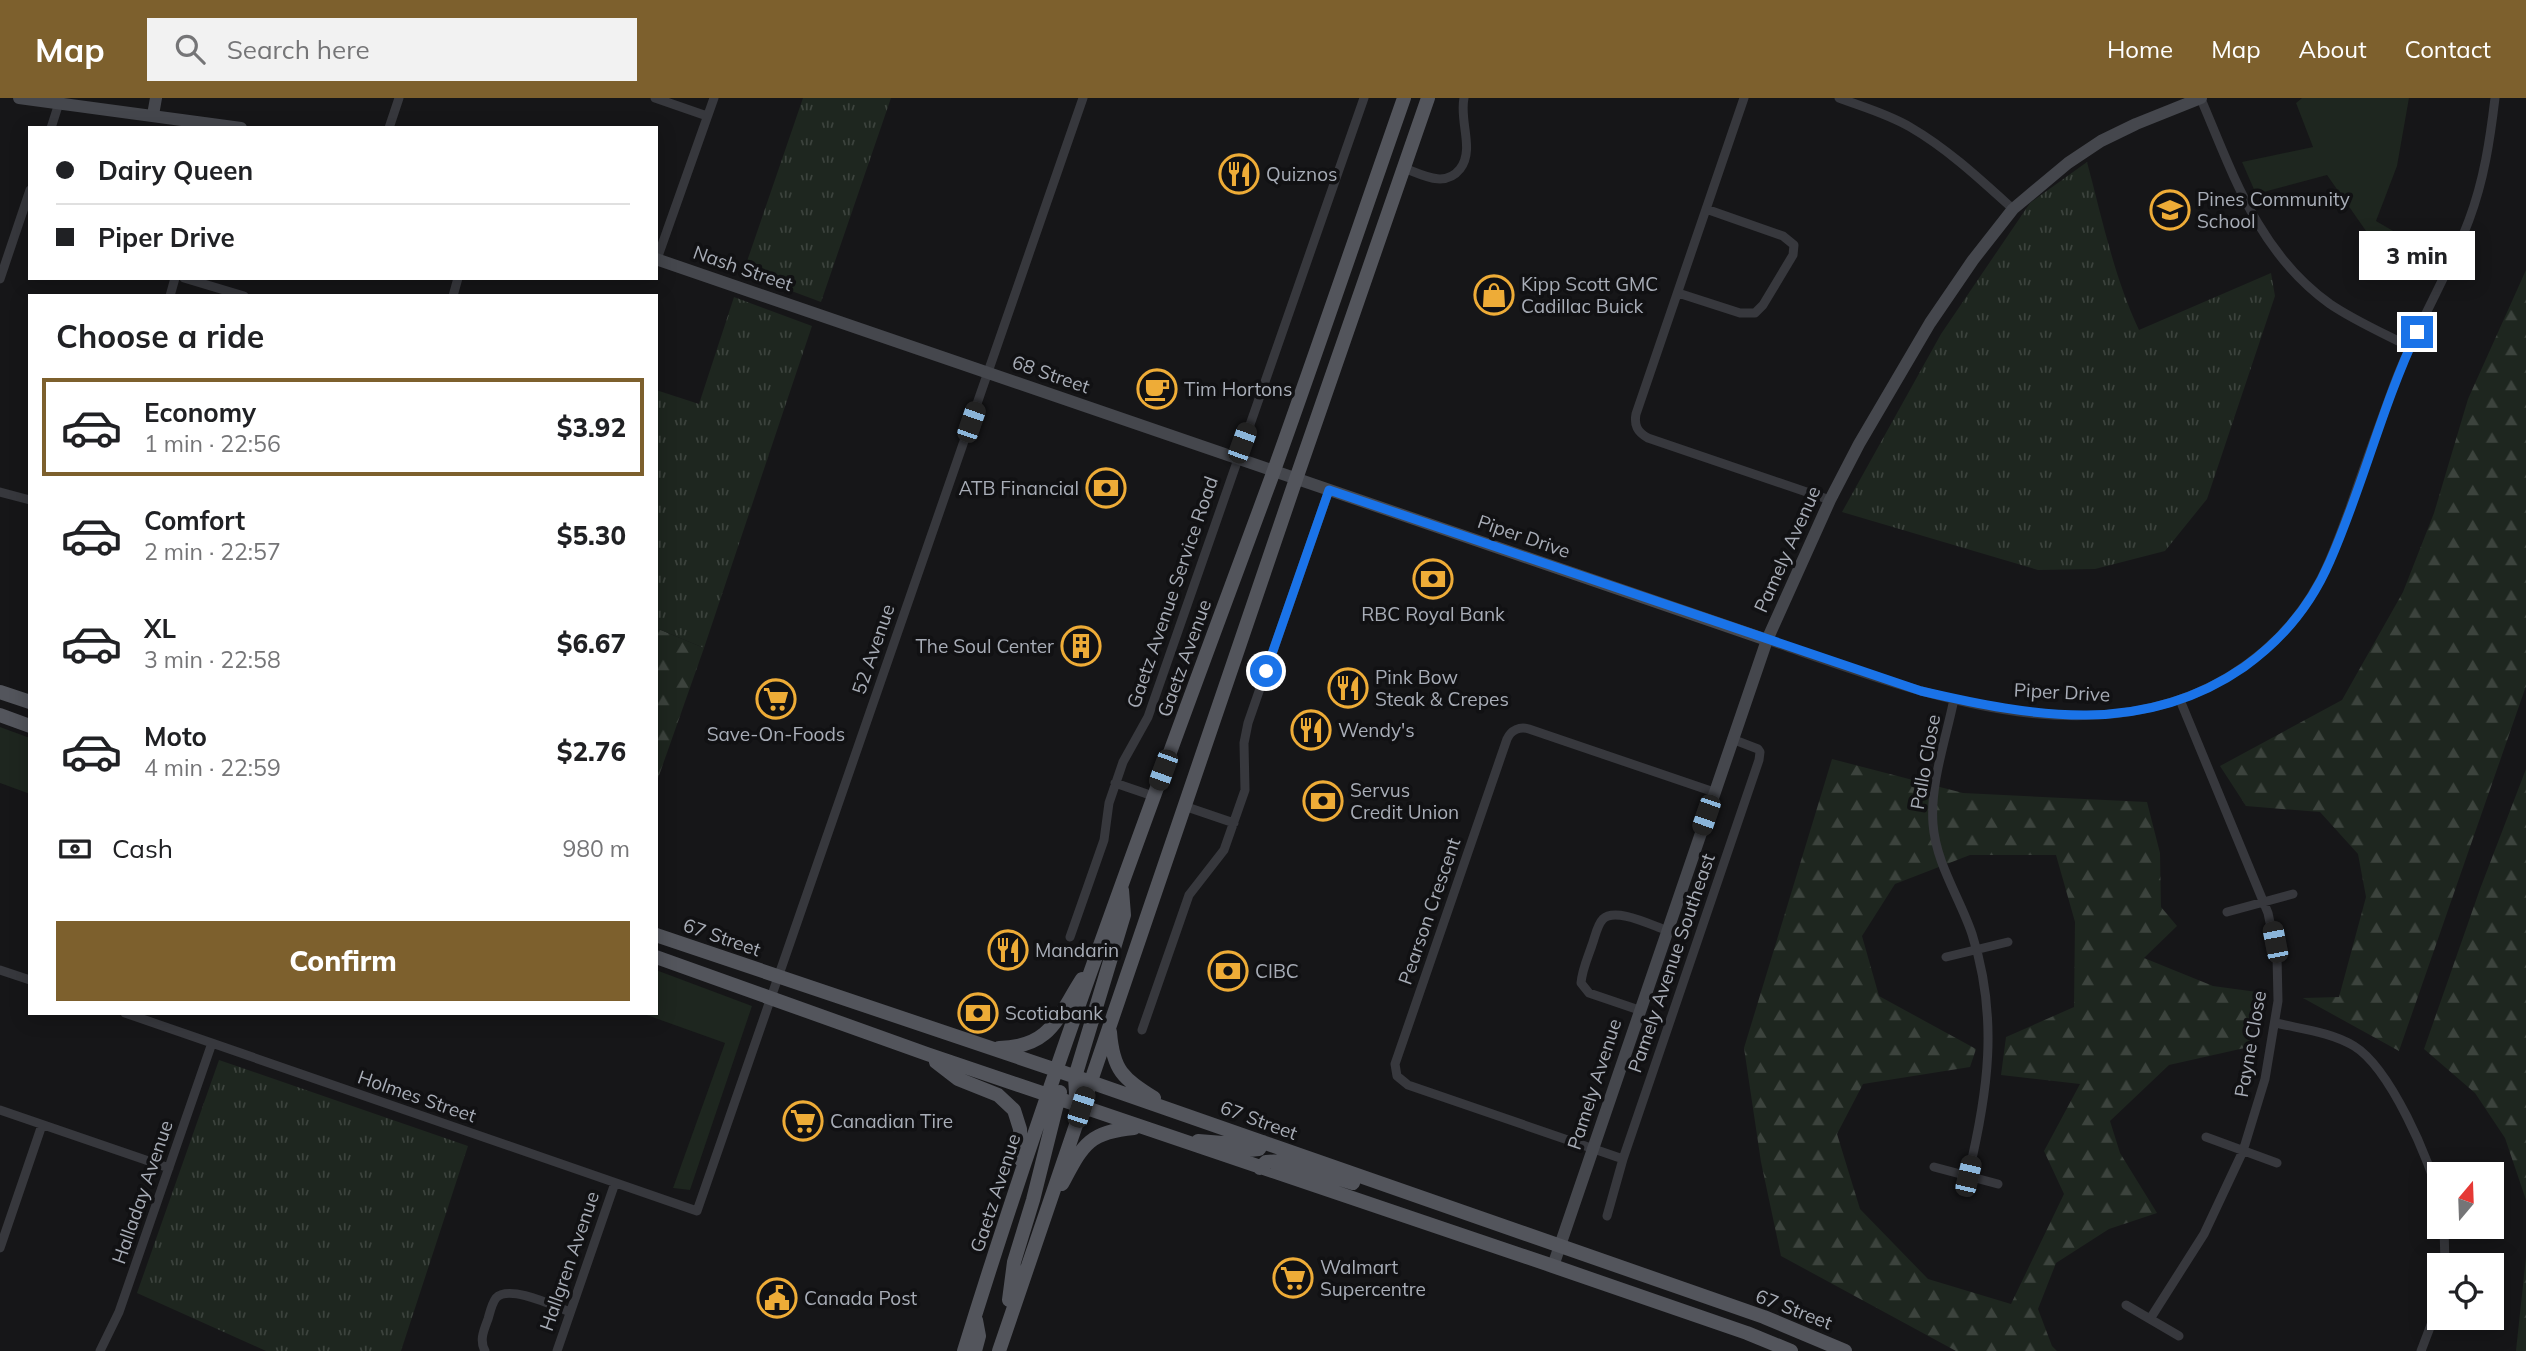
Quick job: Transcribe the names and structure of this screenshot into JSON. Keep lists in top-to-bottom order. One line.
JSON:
{"streets":{"main road":["Gaetz Avenue","67 Street"],"street":["Nash Street","68 Street","Piper Drive","Pamely Avenue","Gaetz Avenue Service Road","52 Avenue","Pallo Close","Pearson Crescent","Pamely Avenue Southeast","Payne Close","Holmes Street","Halladay Avenue","Hallgren Avenue"]},"crossings":[["Nash Street","68 Street"],["68 Street","Piper Drive"],["68 Street","Gaetz Avenue Service Road"],["68 Street","52 Avenue"],["68 Street","Gaetz Avenue"],["Piper Drive","Pamely Avenue"],["Piper Drive","Gaetz Avenue"],["Piper Drive","Pallo Close"],["Piper Drive","Payne Close"],["Pamely Avenue","Pearson Crescent"],["Pamely Avenue","67 Street"],["Pamely Avenue","Pamely Avenue Southeast"],["52 Avenue","67 Street"],["52 Avenue","Holmes Street"],["Gaetz Avenue","67 Street"],["Pearson Crescent","Pamely Avenue Southeast"],["Holmes Street","Halladay Avenue"],["Holmes Street","Hallgren Avenue"]],"places":{"restaurant":["Quiznos","Pink Bow Steak & Crepes","Wendy's","Mandarin"],"school or university":["Pines Community School"],"shop":["Kipp Scott GMC Cadillac Buick"],"cafe":["Tim Hortons"],"bank":["ATB Financial","RBC Royal Bank","Servus Credit Union","CIBC","Scotiabank"],"building":["The Soul Center"],"supermarket":["Save-On-Foods","Canadian Tire","Walmart Supercentre"],"public building":["Canada Post"]},"north":"top","page":{"header":"Map","search":"Search here","nav":["Home","Map","About","Contact"],"banner":["Dairy Queen","Piper Drive"],"bubble":"3 min","heading":"Choose a ride","list":[{"name":"Economy","note":"1 min · 22:56","value":"$3.92"},{"name":"Comfort","note":"2 min · 22:57","value":"$5.30"},{"name":"XL","note":"3 min · 22:58","value":"$6.67"},{"name":"Moto","note":"4 min · 22:59","value":"$2.76"}],"pay":["Cash","980 m"],"buttons":"Confirm"}}
